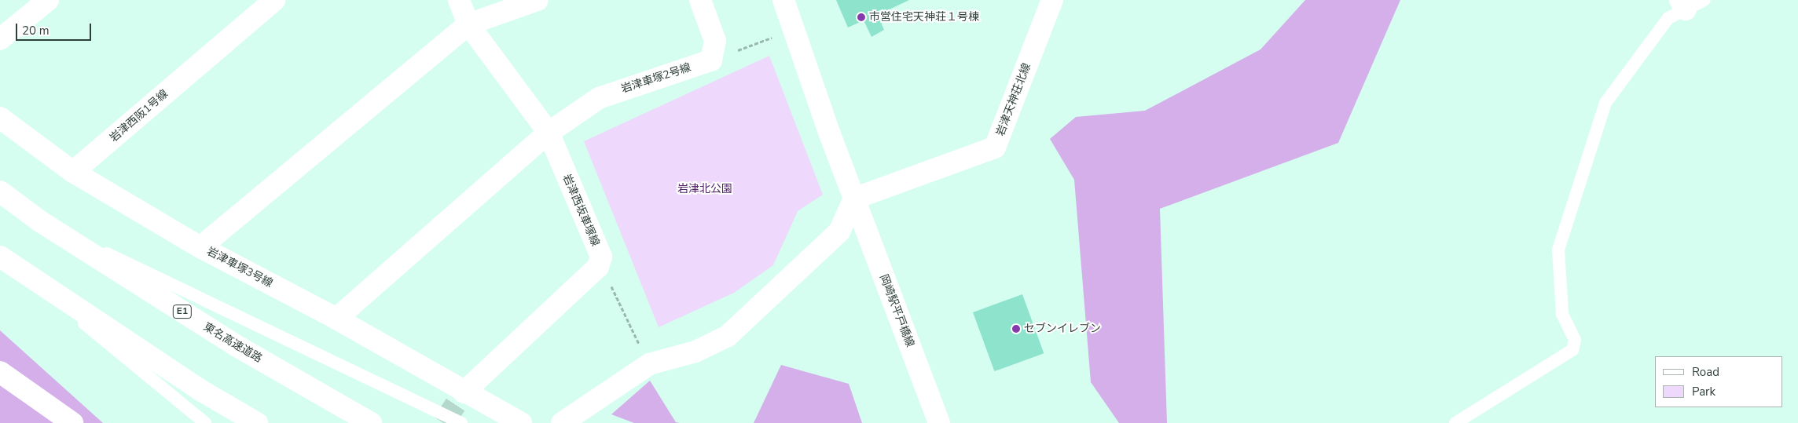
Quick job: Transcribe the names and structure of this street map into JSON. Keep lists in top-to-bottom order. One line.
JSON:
{"streets":{"main road":["岩津車塚2号線","岩津天神荘北線","岩津西阪1号線","岩津西坂車塚線","岩津車塚3号線","岡崎駅平戸橋線","E1","東名高速道路"]},"crossings":[["岩津車塚2号線","岩津西坂車塚線"],["岩津天神荘北線","岡崎駅平戸橋線"],["岩津西坂車塚線","岩津車塚3号線"]],"parks":["岩津北公園"],"places":["市営住宅天神荘１号棟","セブンイレブン"],"legend":["Road","Park"],"scale_bar":"20 m"}
